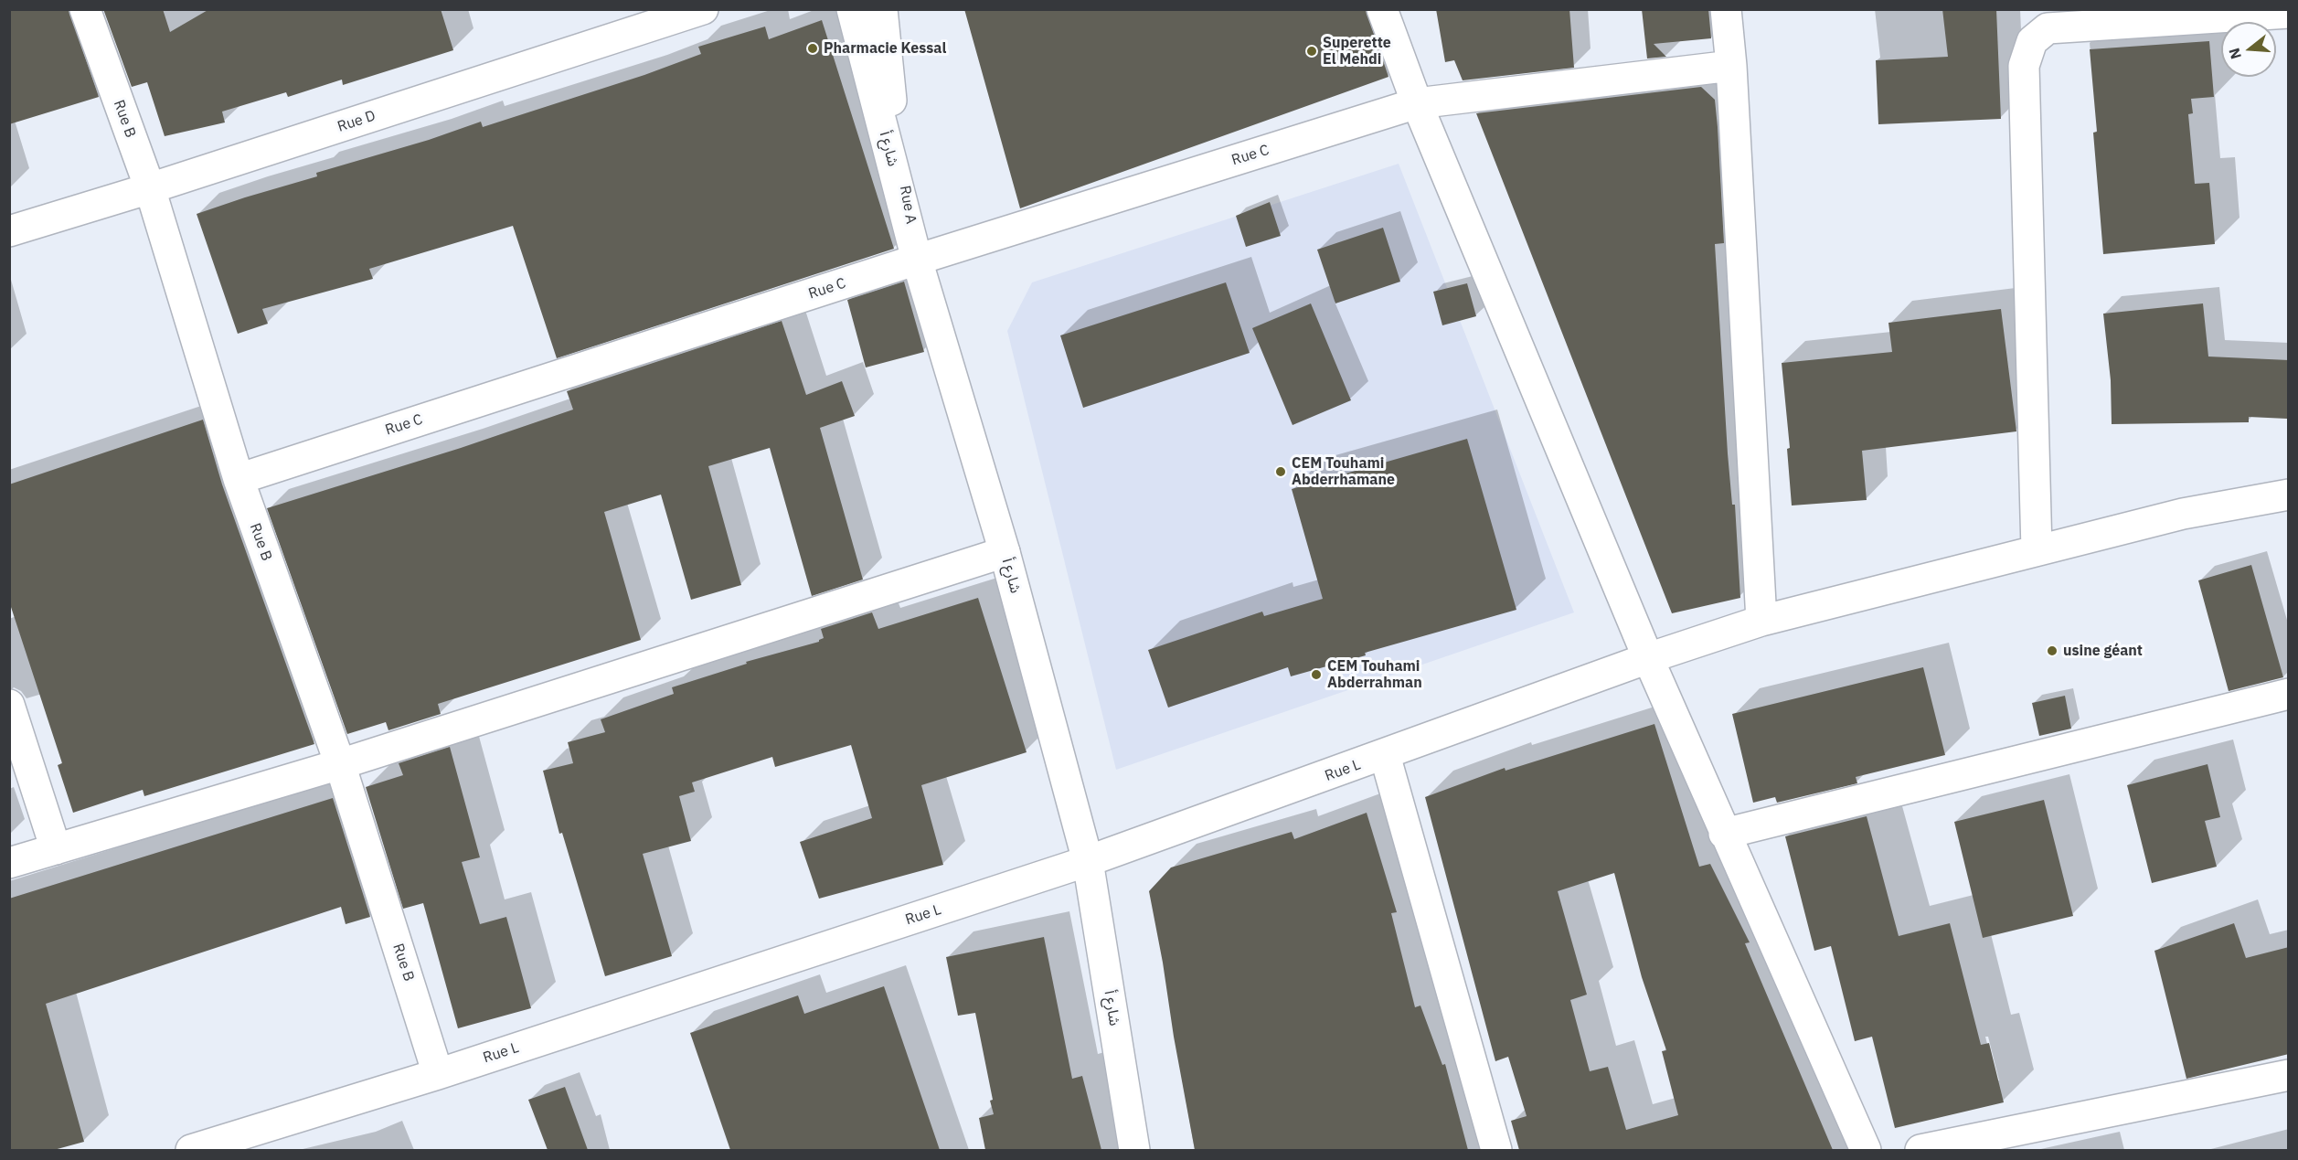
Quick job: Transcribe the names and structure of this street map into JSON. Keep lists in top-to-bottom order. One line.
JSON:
{"streets":{"street":["Rue B","Rue D","شارع أ","Rue C","Rue A","Rue L"]},"crossings":[["Rue B","Rue D"],["Rue B","Rue C"],["Rue B","Rue L"],["شارع أ","Rue C"],["شارع أ","Rue A"],["شارع أ","Rue L"],["Rue C","Rue A"]],"places":["Pharmacie Kessal","Superette El Mehdi","CEM Touhami Abderrhamane","usine géant","CEM Touhami Abderrahman"],"north":"left"}
